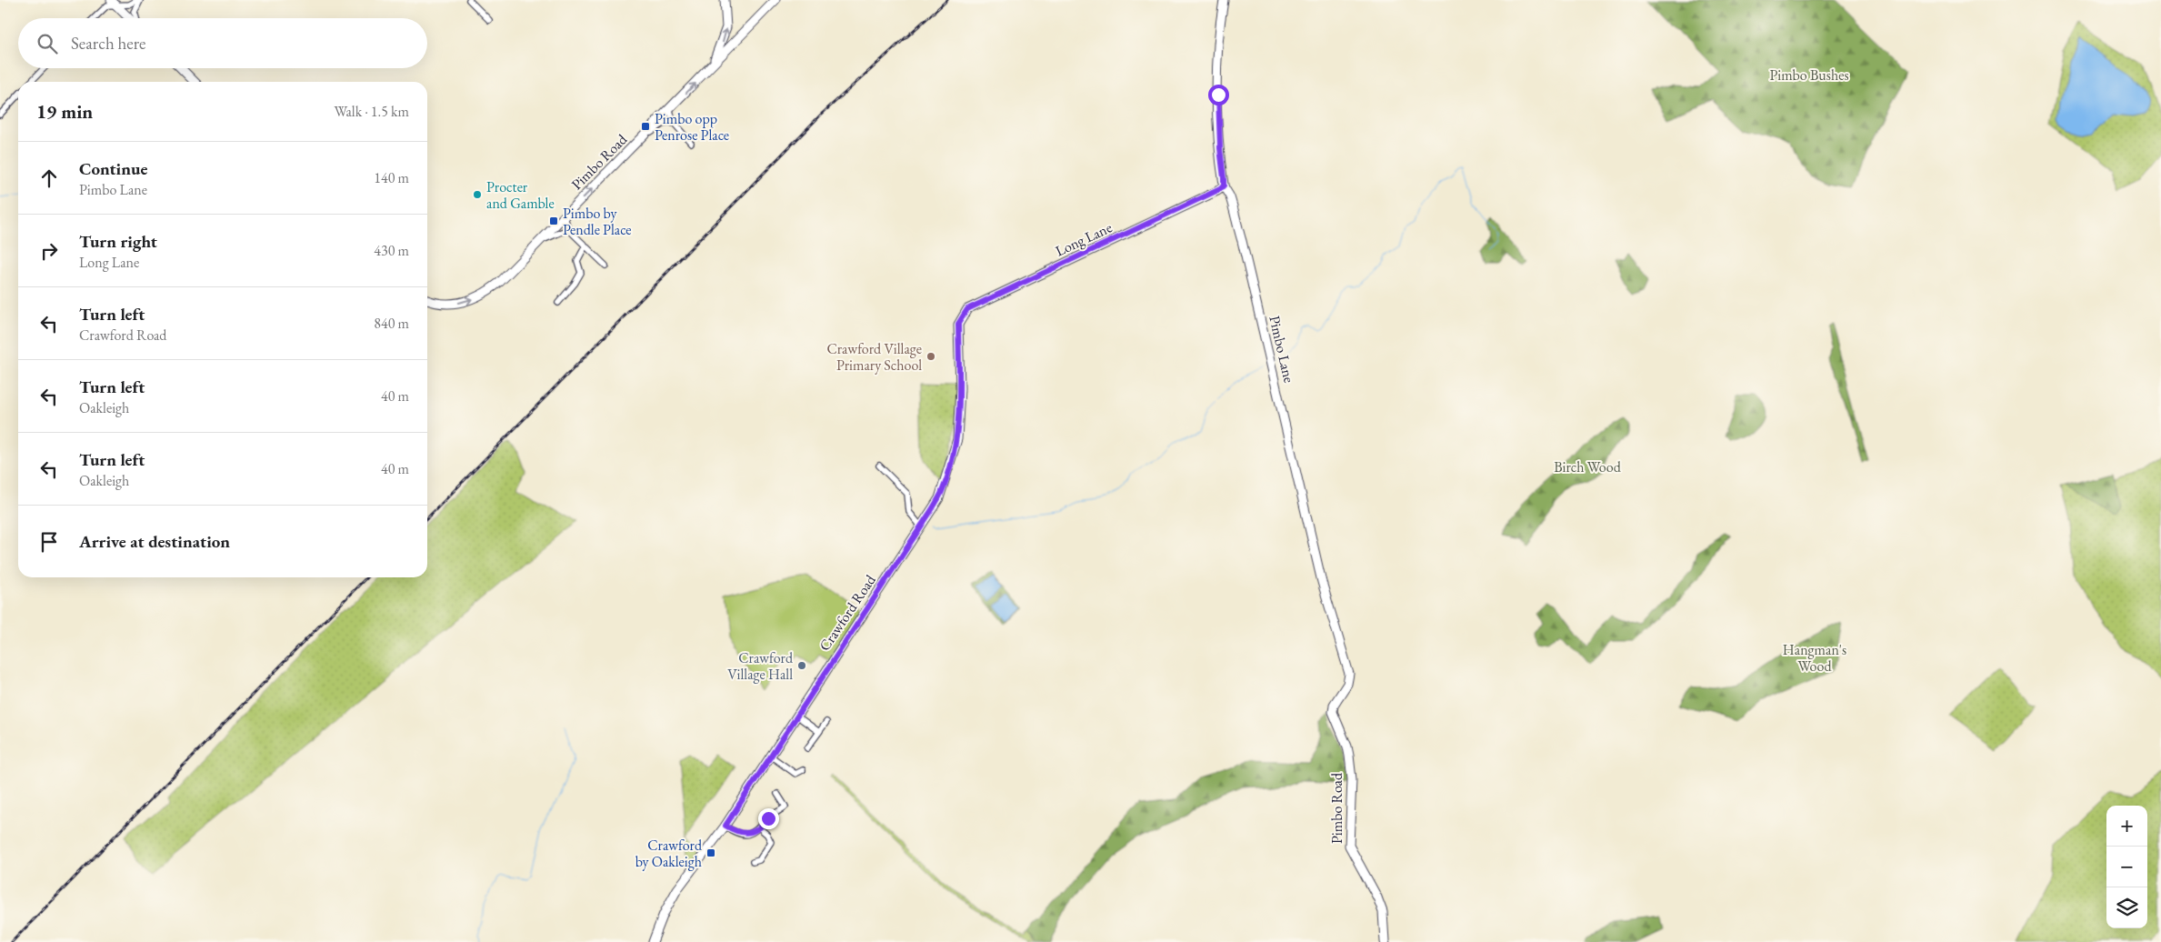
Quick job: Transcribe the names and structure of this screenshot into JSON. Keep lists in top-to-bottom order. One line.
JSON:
{"streets":{"street":["Pimbo Road","Long Lane","Pimbo Lane","Crawford Road"]},"crossings":[["Pimbo Road","Pimbo Lane"],["Long Lane","Pimbo Lane"],["Long Lane","Crawford Road"]],"one_way":["Pimbo Road"],"parks":["Pimbo Bushes","Birch Wood","Hangman's Wood"],"places":{"transit":["Pimbo opp Penrose Place","Pimbo by Pendle Place","Crawford by Oakleigh"],"other":["Procter and Gamble","Crawford Village Primary School","Crawford Village Hall"]},"page":{"search":"Search here","heading":["19 min","Walk · 1.5 km"],"list":[["Continue","Pimbo Lane","140 m"],["Turn right","Long Lane","430 m"],["Turn left","Crawford Road","840 m"],["Turn left","Oakleigh","40 m"],["Turn left","Oakleigh","40 m"],"Arrive at destination"],"map_buttons":["+","−"]}}
